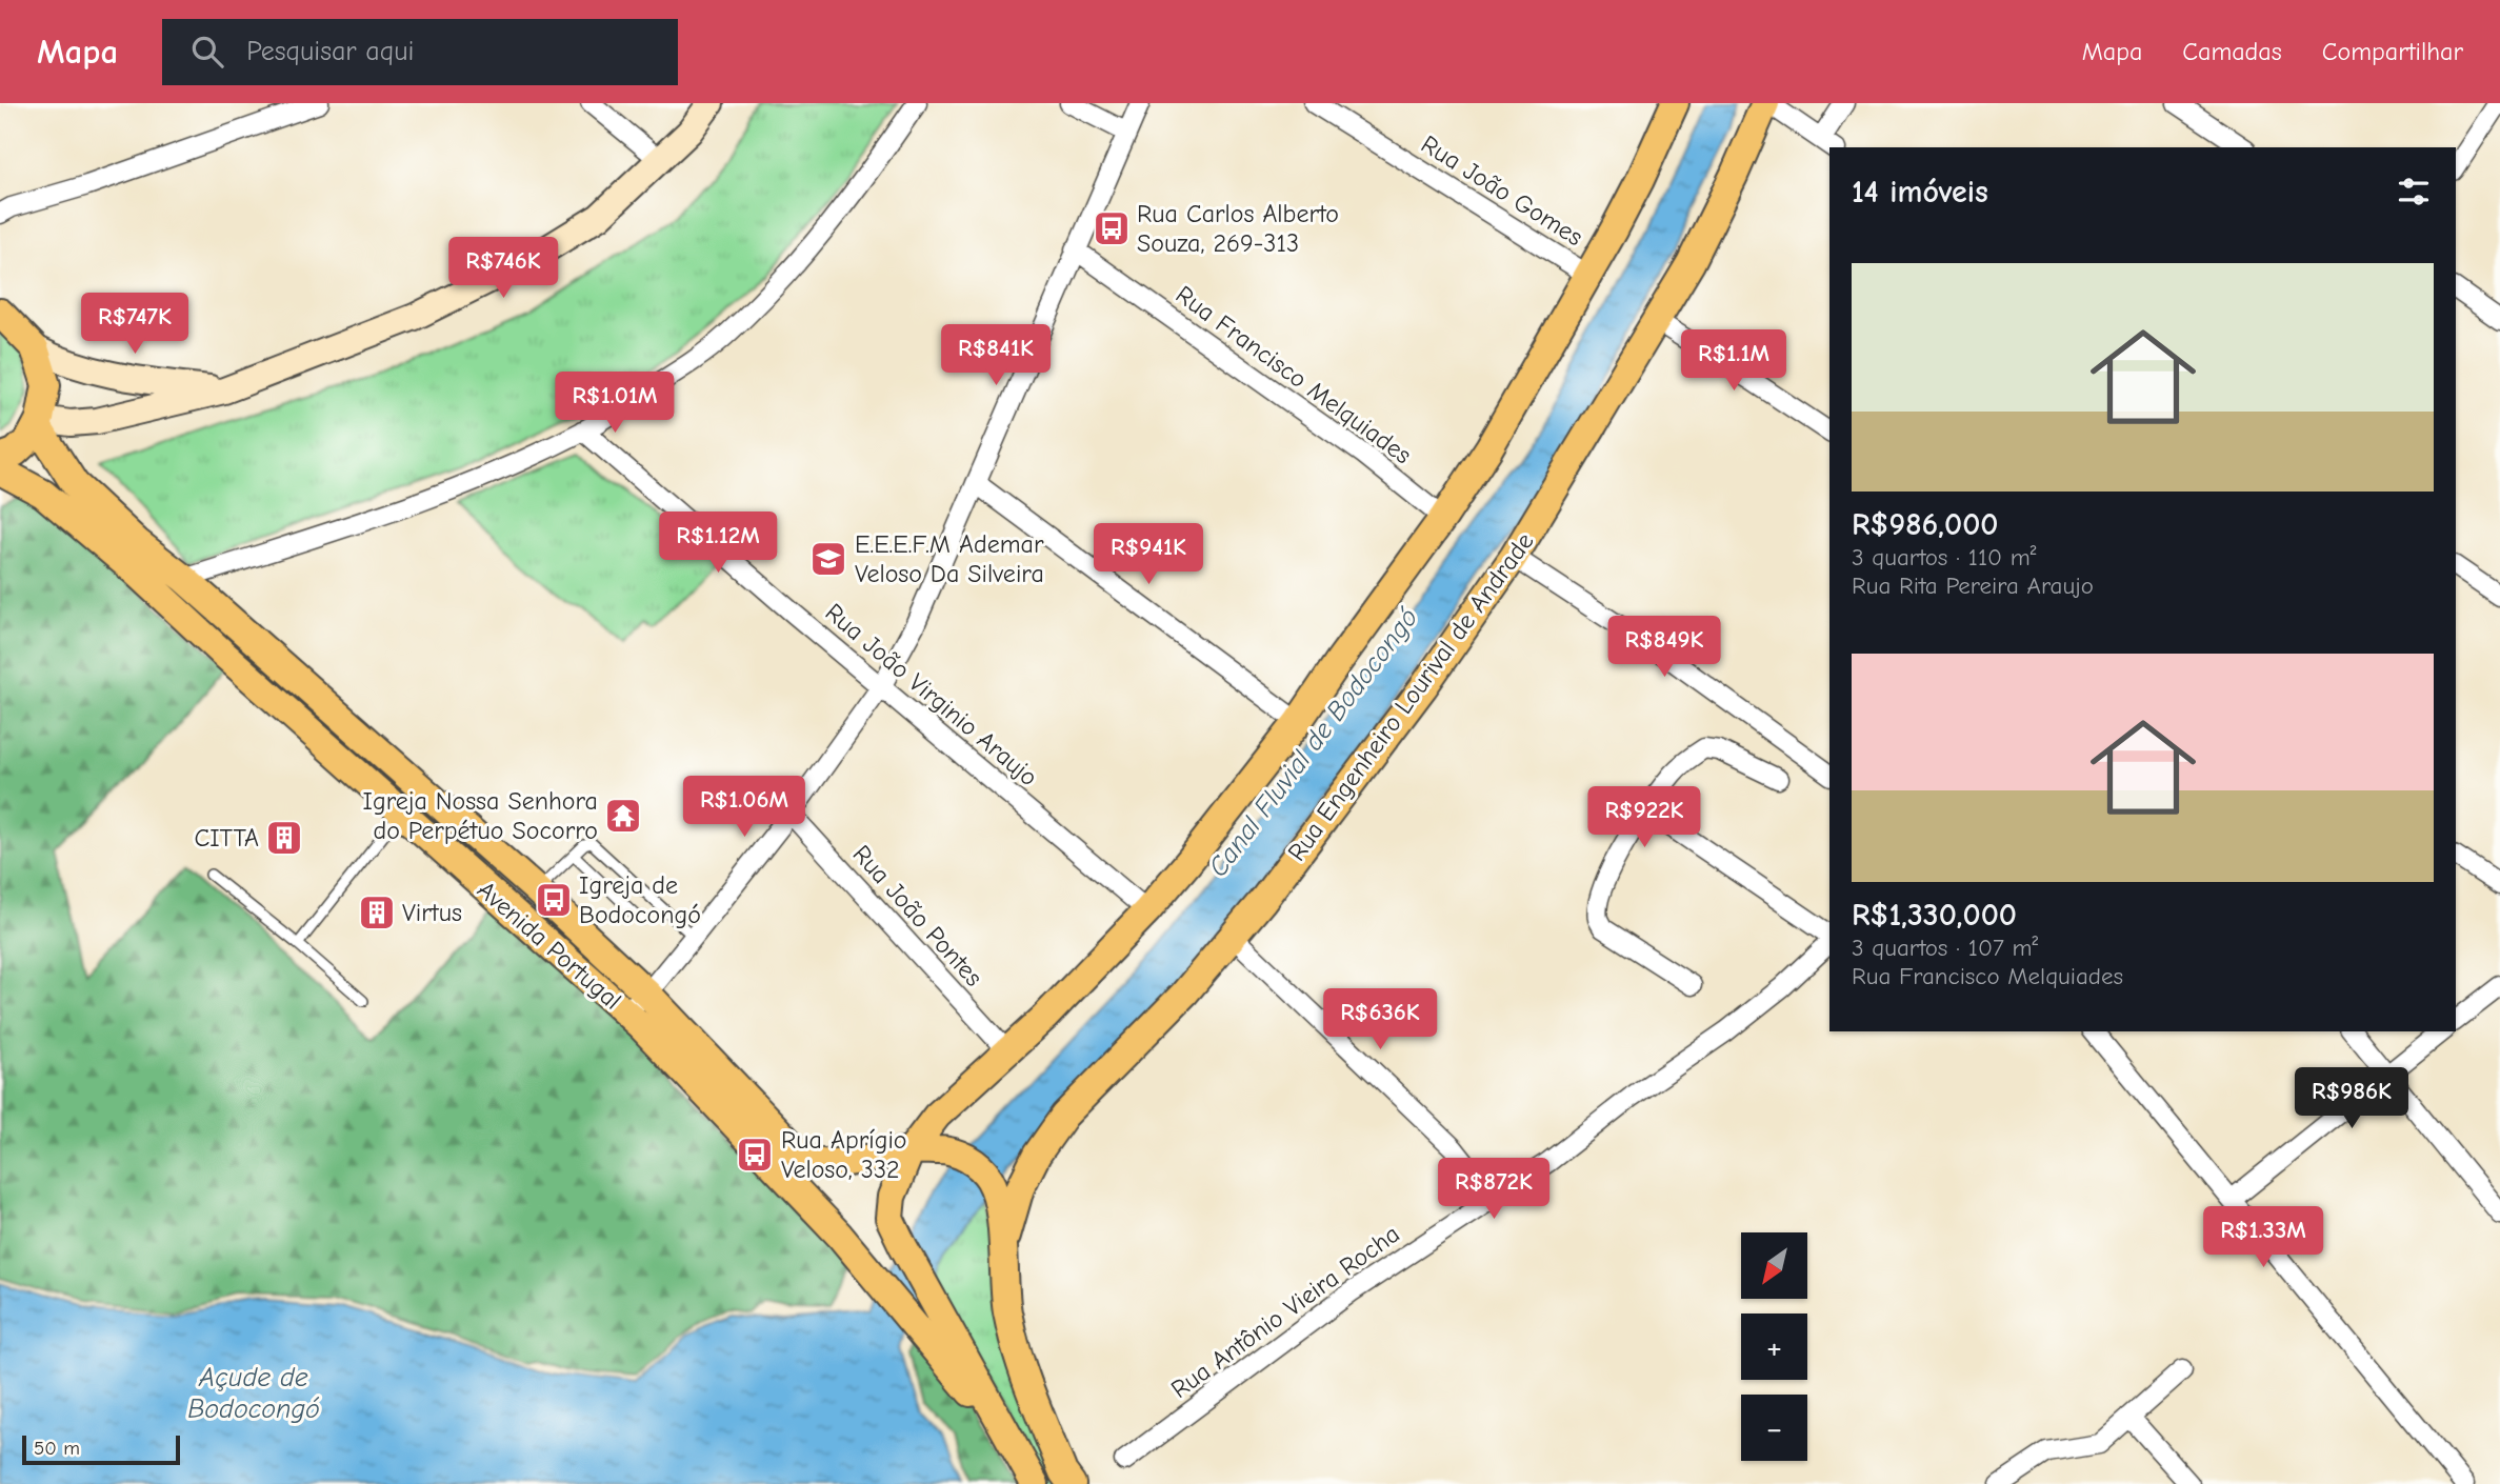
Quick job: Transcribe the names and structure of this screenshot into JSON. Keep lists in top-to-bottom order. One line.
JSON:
{"streets":{"main road":["Rua Engenheiro Lourival de Andrade","Avenida Portugal"],"street":["Rua João Gomes","Rua Francisco Melquiades","Rua João Virginio Araujo","Rua João Pontes","Rua Antônio Vieira Rocha"]},"crossings":[["Rua Engenheiro Lourival de Andrade","Avenida Portugal"]],"water":["Canal Fluvial de Bodocongó","Açude de Bodocongó"],"places":{"bus stop":["Rua Carlos Alberto Souza, 269-313","Igreja de Bodocongó","Rua Aprígio Veloso, 332"],"school or university":["E.E.E.F.M Ademar Veloso Da Silveira"],"temple":["Igreja Nossa Senhora do Perpétuo Socorro"],"building":["CITTA","Virtus"]},"scale_bar":"50 m","north":"bottom left","page":{"header":"Mapa","search":"Pesquisar aqui","nav":["Mapa","Camadas","Compartilhar"],"heading":"14 imóveis","list":[{"name":"R$986,000","note":"3 quartos · 110 m² · Rua Rita Pereira Araujo"},{"name":"R$1,330,000","note":"3 quartos · 107 m² · Rua Francisco Melquiades"}],"price":["R$746K","R$747K","R$841K","R$1.1M","R$1.01M","R$1.12M","R$941K","R$849K","R$1.06M","R$922K","R$636K","R$986K","R$872K","R$1.33M"],"map_buttons":["+","−"],"scale":"50 m"}}
